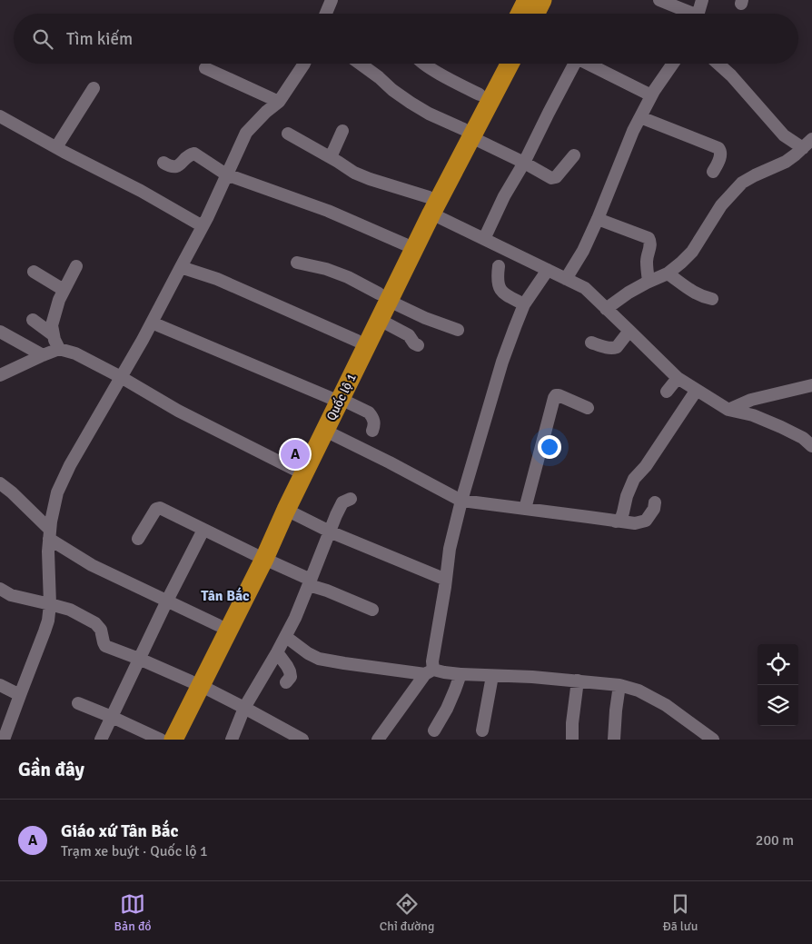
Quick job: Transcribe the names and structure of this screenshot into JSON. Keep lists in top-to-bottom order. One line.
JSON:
{"streets":{"highway":["Quốc lộ 1"]},"districts":["Tân Bắc"],"page":{"search":"Tìm kiếm","pins":"A","heading":"Gần đây","list":[{"mark":"A","name":"Giáo xứ Tân Bắc","note":"Trạm xe buýt · Quốc lộ 1","value":"200 m"}],"nav":["Bản đồ","Chỉ đường","Đã lưu"]}}
